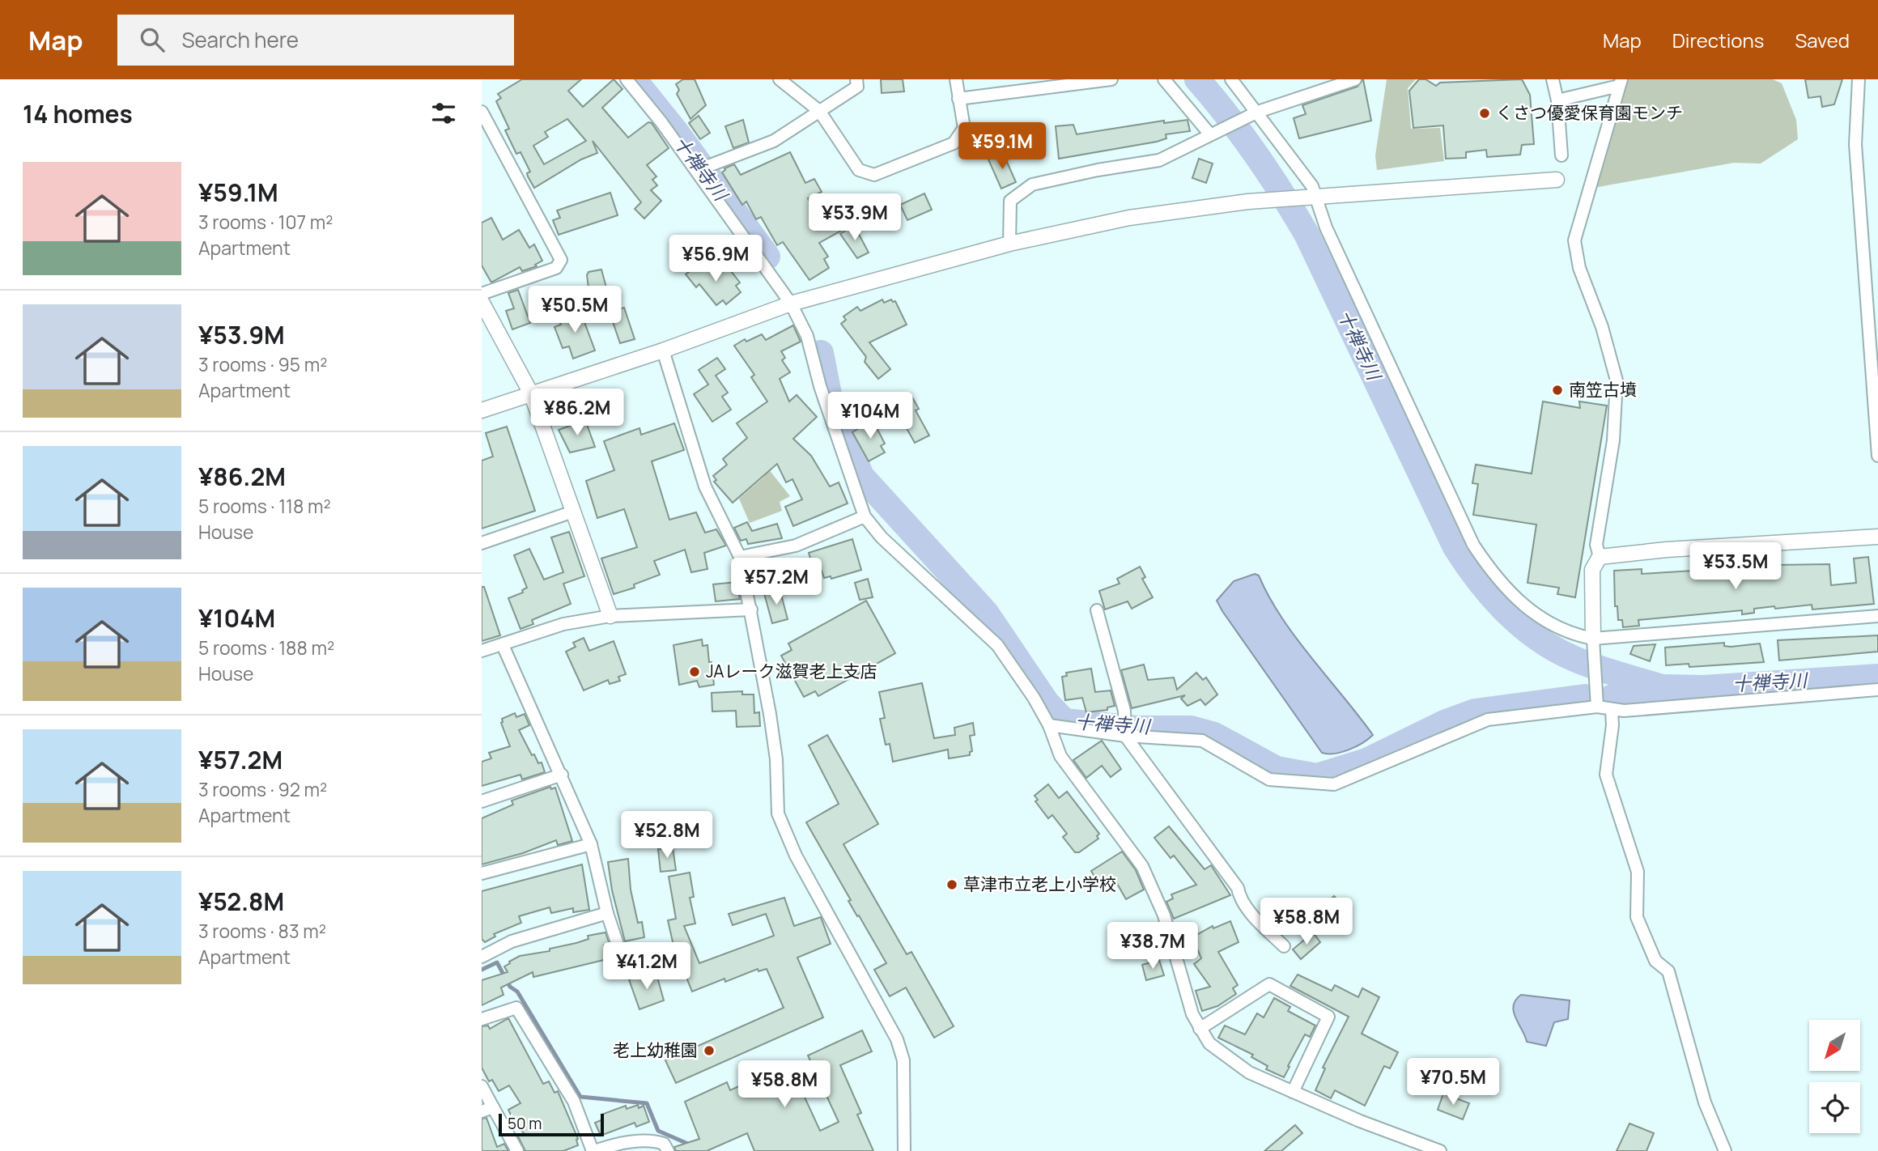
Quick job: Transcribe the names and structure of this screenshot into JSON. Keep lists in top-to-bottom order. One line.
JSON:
{"water":["十禅寺川"],"places":["くさつ優愛保育園モンチ","南笠古墳","JAレーク滋賀老上支店","草津市立老上小学校","老上幼稚園"],"scale_bar":"50 m","north":"bottom left","page":{"header":"Map","search":"Search here","nav":["Map","Directions","Saved"],"heading":"14 homes","price":["¥59.1M","¥53.9M","¥56.9M","¥50.5M","¥86.2M","¥104M","¥53.5M","¥57.2M","¥52.8M","¥58.8M","¥38.7M","¥41.2M","¥70.5M","¥58.8M"],"list":[{"name":"¥59.1M","note":"3 rooms · 107 m² · Apartment"},{"name":"¥53.9M","note":"3 rooms · 95 m² · Apartment"},{"name":"¥86.2M","note":"5 rooms · 118 m² · House"},{"name":"¥104M","note":"5 rooms · 188 m² · House"},{"name":"¥57.2M","note":"3 rooms · 92 m² · Apartment"},{"name":"¥52.8M","note":"3 rooms · 83 m² · Apartment"}],"scale":"50 m"}}
